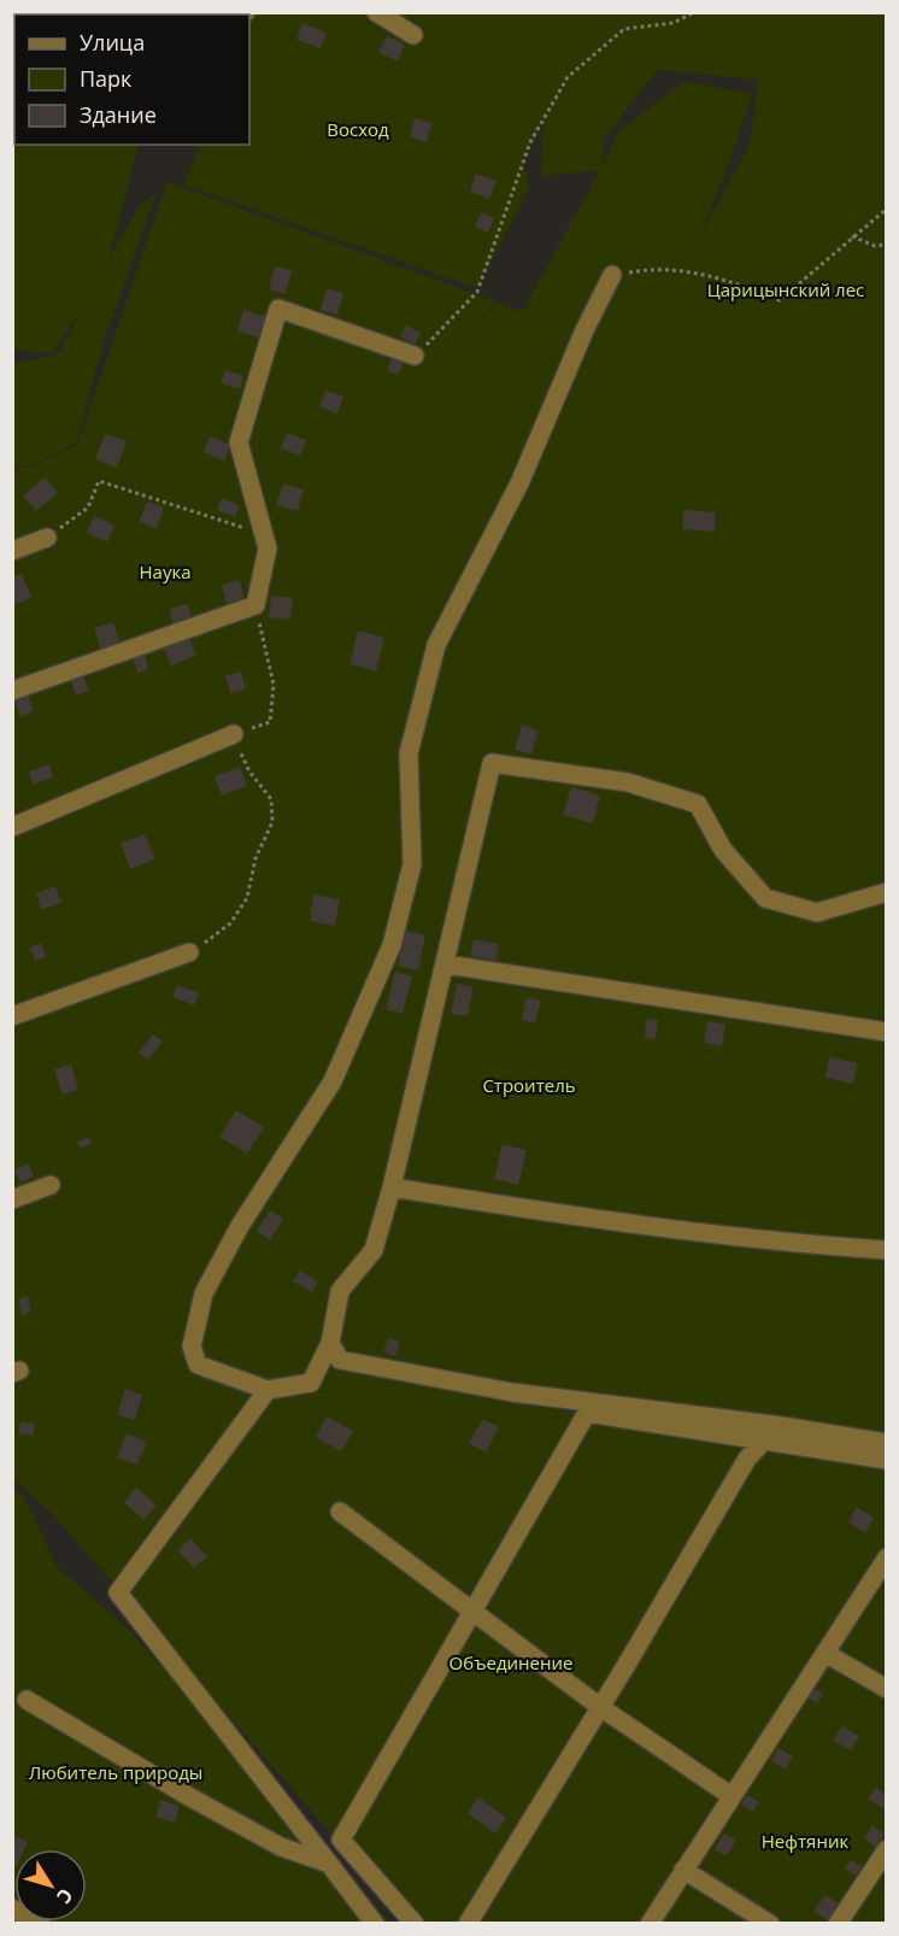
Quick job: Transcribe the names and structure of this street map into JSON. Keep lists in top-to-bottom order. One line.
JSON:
{"parks":["Восход","Царицынский лес","Наука","Строитель","Объединение","Любитель природы","Нефтяник"],"legend":["Улица","Парк","Здание"],"north":"bottom right"}
